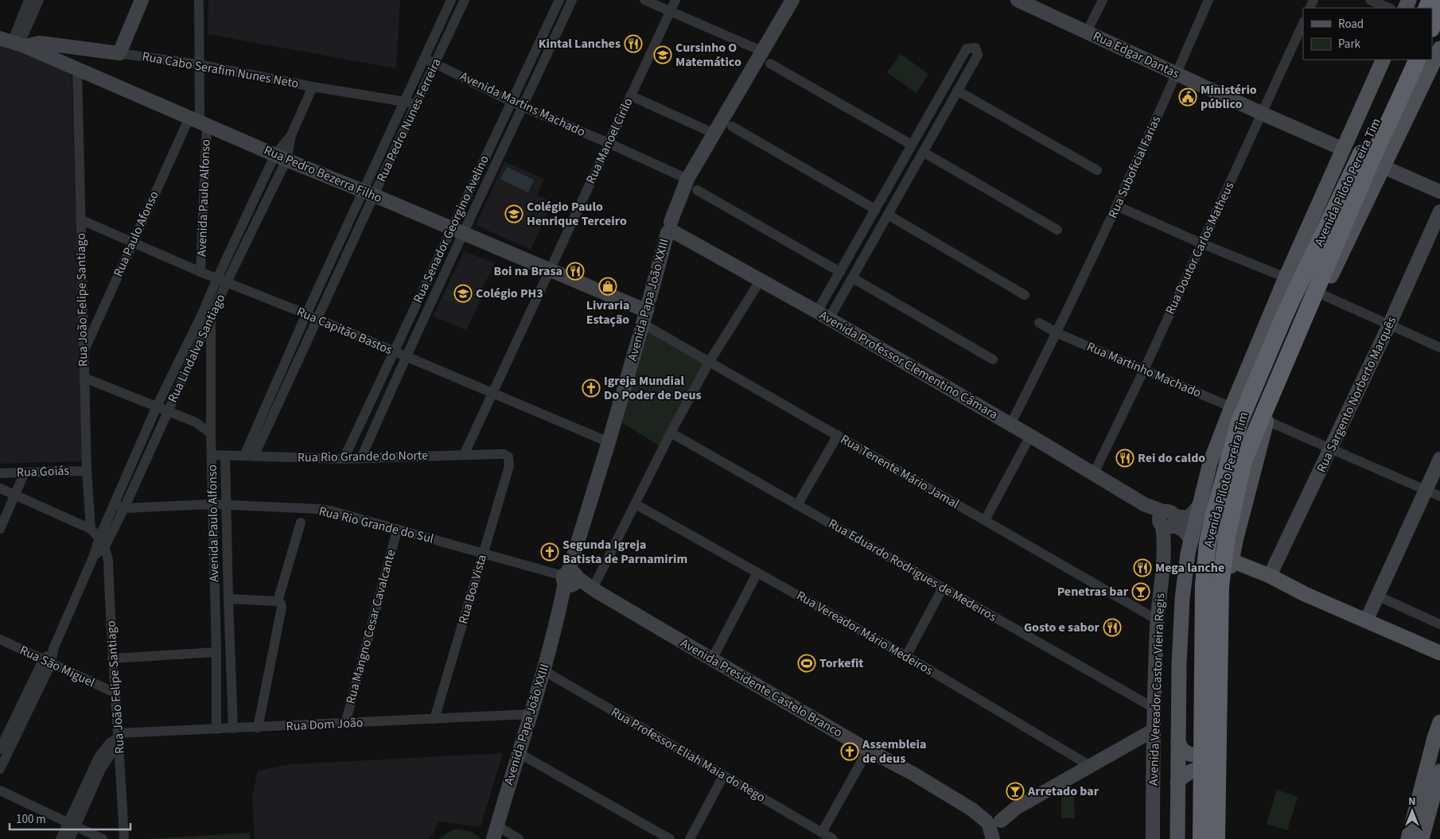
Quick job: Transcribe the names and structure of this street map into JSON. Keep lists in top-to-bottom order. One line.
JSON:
{"streets":{"highway":["Avenida Piloto Pereira Tim"],"main road":["Rua Edgar Dantas","Rua Cabo Serafim Nunes Neto","Rua Pedro Bezerra Filho","Avenida Papa João XXIII","Avenida Professor Clementino Câmara","Rua Sargento Norberto Marquês","Avenida Presidente Castelo Branco","Avenida Vereador Castor Vieira Regis"],"street":["Avenida Martins Machado","Rua Pedro Nunes Ferreira","Rua Manoel Cirilo","Rua Suboficial Farias","Avenida Paulo Alfonso","Rua Senador Georgino Avelino","Rua Paulo Afonso","Rua Doutor Carlos Matheus","Rua João Felipe Santiago","Rua Capitão Bastos","Rua Lindalva Santiago","Rua Martinho Machado","Rua Rio Grande do Norte","Rua Goiás","Rua Tenente Mário Jamal","Rua Rio Grande do Sul","Rua Eduardo Rodrigues de Medeiros","Rua Boa Vista","Rua Mangno Cesar Cavalcante","Rua Vereador Mário Medeiros","Rua São Miguel","Rua Dom João","Rua Professor Eliah Maia do Rego"]},"crossings":[["Rua Edgar Dantas","Rua Suboficial Farias"],["Rua Edgar Dantas","Rua Doutor Carlos Matheus"],["Rua Cabo Serafim Nunes Neto","Rua Pedro Nunes Ferreira"],["Rua Cabo Serafim Nunes Neto","Rua Pedro Bezerra Filho"],["Rua Cabo Serafim Nunes Neto","Rua Paulo Afonso"],["Rua Cabo Serafim Nunes Neto","Rua Lindalva Santiago"],["Avenida Martins Machado","Rua Pedro Nunes Ferreira"],["Avenida Martins Machado","Rua Manoel Cirilo"],["Avenida Martins Machado","Rua Senador Georgino Avelino"],["Avenida Martins Machado","Avenida Papa João XXIII"],["Rua Pedro Nunes Ferreira","Rua Pedro Bezerra Filho"],["Rua Pedro Nunes Ferreira","Rua Capitão Bastos"],["Rua Pedro Nunes Ferreira","Rua Rio Grande do Norte"],["Rua Manoel Cirilo","Rua Pedro Bezerra Filho"],["Rua Manoel Cirilo","Rua Capitão Bastos"],["Rua Manoel Cirilo","Rua Rio Grande do Norte"],["Rua Suboficial Farias","Avenida Professor Clementino Câmara"],["Rua Suboficial Farias","Rua Martinho Machado"],["Rua Pedro Bezerra Filho","Avenida Paulo Alfonso"],["Rua Pedro Bezerra Filho","Rua Senador Georgino Avelino"],["Rua Pedro Bezerra Filho","Rua Paulo Afonso"],["Rua Pedro Bezerra Filho","Rua João Felipe Santiago"],["Rua Pedro Bezerra Filho","Avenida Papa João XXIII"],["Rua Pedro Bezerra Filho","Rua Lindalva Santiago"],["Rua Pedro Bezerra Filho","Rua Tenente Mário Jamal"],["Avenida Paulo Alfonso","Rua Paulo Afonso"],["Avenida Paulo Alfonso","Rua Capitão Bastos"],["Avenida Paulo Alfonso","Rua Lindalva Santiago"],["Avenida Paulo Alfonso","Rua Rio Grande do Norte"],["Avenida Paulo Alfonso","Rua Rio Grande do Sul"],["Avenida Paulo Alfonso","Rua Dom João"],["Rua Senador Georgino Avelino","Rua Capitão Bastos"],["Rua Senador Georgino Avelino","Rua Rio Grande do Norte"],["Rua Paulo Afonso","Rua João Felipe Santiago"],["Rua Paulo Afonso","Rua Capitão Bastos"],["Rua Doutor Carlos Matheus","Avenida Professor Clementino Câmara"],["Rua Doutor Carlos Matheus","Rua Martinho Machado"],["Rua João Felipe Santiago","Rua Capitão Bastos"],["Rua João Felipe Santiago","Rua Lindalva Santiago"],["Rua João Felipe Santiago","Rua Goiás"],["Rua João Felipe Santiago","Rua São Miguel"],["Rua João Felipe Santiago","Rua Dom João"],["Avenida Papa João XXIII","Rua Capitão Bastos"],["Avenida Papa João XXIII","Avenida Professor Clementino Câmara"],["Avenida Papa João XXIII","Rua Tenente Mário Jamal"],["Avenida Papa João XXIII","Rua Rio Grande do Sul"],["Avenida Papa João XXIII","Avenida Presidente Castelo Branco"],["Avenida Papa João XXIII","Rua Dom João"],["Avenida Papa João XXIII","Rua Professor Eliah Maia do Rego"],["Rua Capitão Bastos","Rua Lindalva Santiago"],["Rua Lindalva Santiago","Rua Rio Grande do Sul"],["Rua Lindalva Santiago","Rua São Miguel"],["Avenida Professor Clementino Câmara","Avenida Vereador Castor Vieira Regis"],["Rua Rio Grande do Norte","Rua Boa Vista"],["Rua Tenente Mário Jamal","Avenida Vereador Castor Vieira Regis"],["Rua Rio Grande do Sul","Rua Boa Vista"],["Rua Rio Grande do Sul","Rua Mangno Cesar Cavalcante"],["Rua Rio Grande do Sul","Avenida Presidente Castelo Branco"],["Rua Eduardo Rodrigues de Medeiros","Avenida Vereador Castor Vieira Regis"],["Rua Boa Vista","Rua Dom João"],["Rua Mangno Cesar Cavalcante","Rua Dom João"]],"places":{"restaurant":["Kintal Lanches","Boi na Brasa","Rei do caldo","Mega lanche","Gosto e sabor"],"school or university":["Cursinho O Matemático","Colégio Paulo Henrique Terceiro","Colégio PH3"],"public building":["Ministério público"],"shop":["Livraria Estação"],"church":["Igreja Mundial Do Poder de Deus","Segunda Igreja Batista de Parnamirim","Assembleia de deus"],"bar":["Penetras bar","Arretado bar"],"sports":["Torkefit"]},"legend":["Road","Park"],"scale_bar":"100 m","north":"top"}
